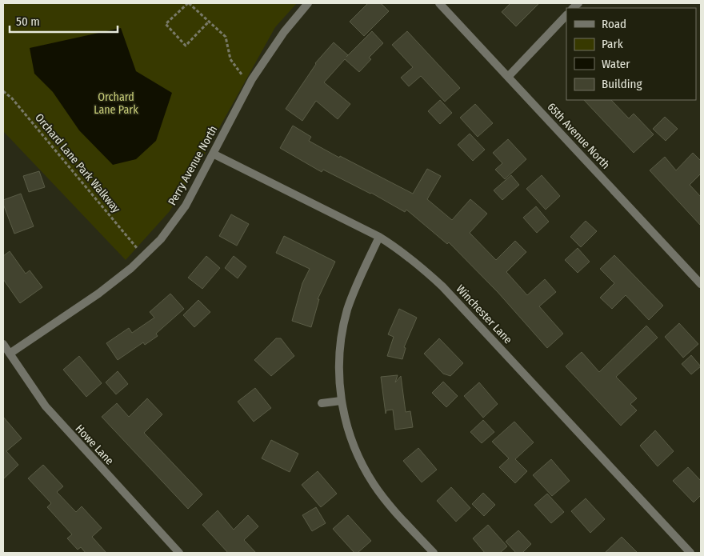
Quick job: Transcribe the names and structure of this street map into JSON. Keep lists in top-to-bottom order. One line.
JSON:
{"streets":{"street":["65th Avenue North","Perry Avenue North","Winchester Lane","Howe Lane"],"path":["Orchard Lane Park Walkway"]},"crossings":[["Perry Avenue North","Winchester Lane"],["Perry Avenue North","Howe Lane"]],"parks":["Orchard Lane Park"],"legend":["Road","Park","Water","Building"],"scale_bar":"50 m"}
